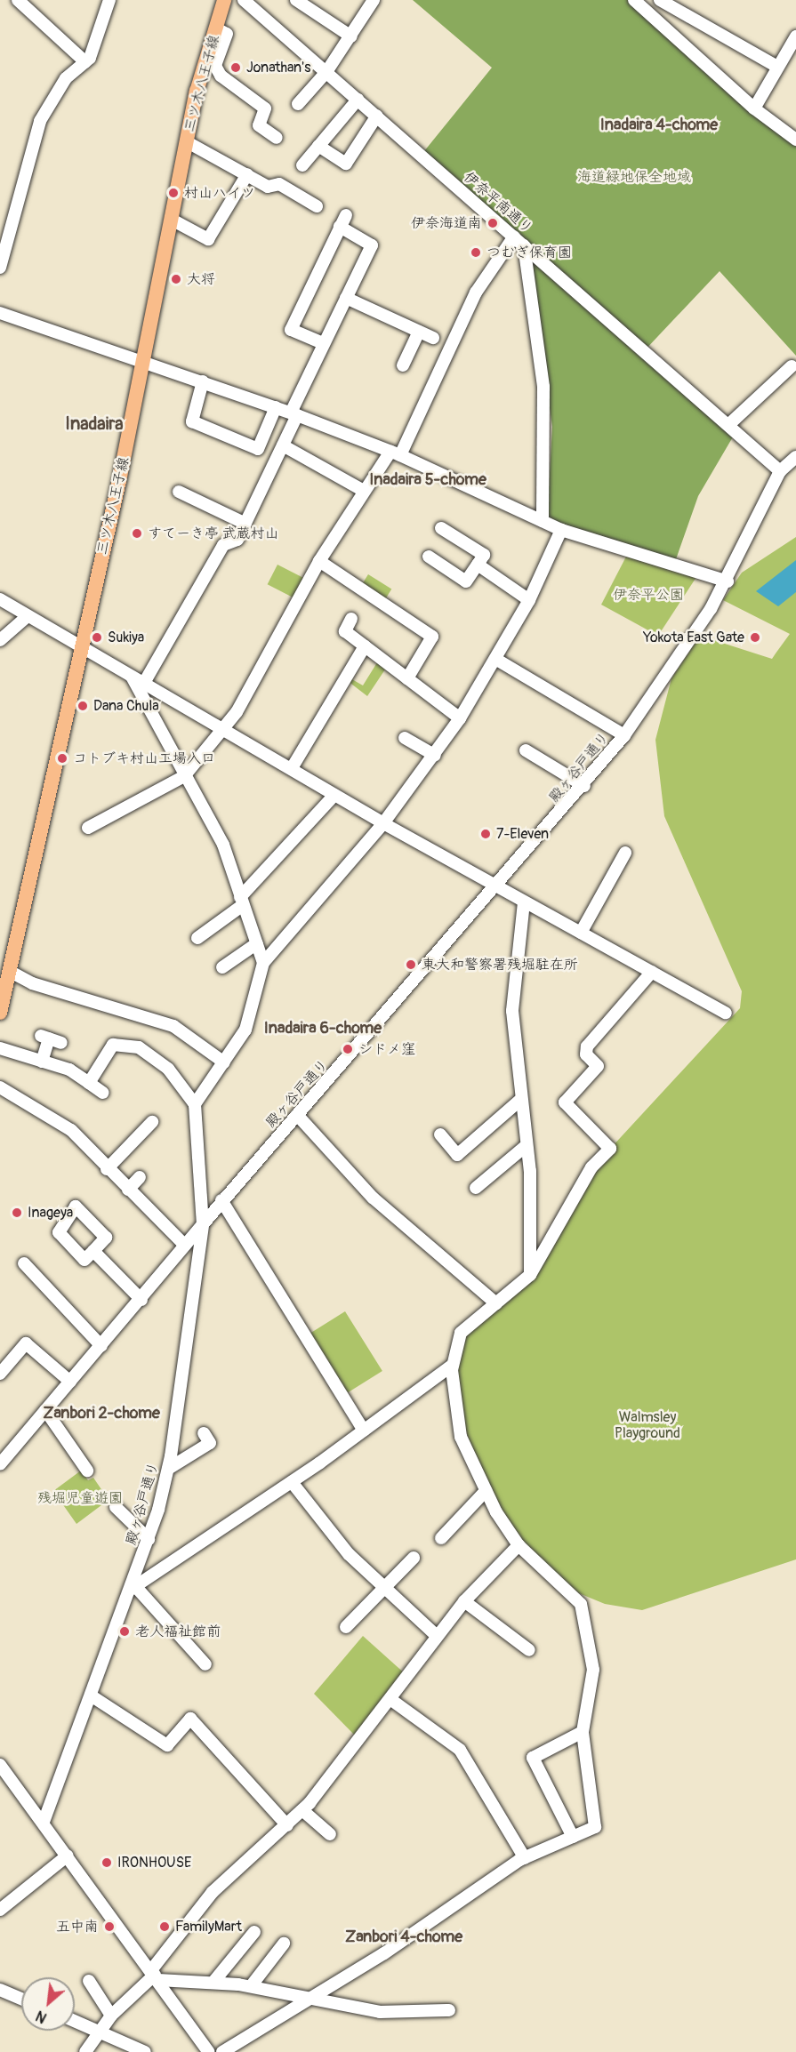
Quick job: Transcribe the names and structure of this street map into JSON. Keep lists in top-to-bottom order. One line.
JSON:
{"streets":{"main road":["三ツ木八王子線"],"street":["伊奈平南通り","殿ヶ谷戸通り"]},"crossings":[["伊奈平南通り","殿ヶ谷戸通り"]],"districts":["Inadaira 4-chome","Inadaira","Inadaira 5-chome","Inadaira 6-chome","Zanbori 2-chome","Zanbori 4-chome"],"parks":["海道緑地保全地域","伊奈平公園","Walmsley Playground","残堀児童遊園"],"places":["Jonathan's","村山ハイツ","伊奈海道南","つむぎ保育園","大将","すてーき亭 武蔵村山","Sukiya","Yokota East Gate","Dana Chula","コトブキ村山工場入口","7-Eleven","東大和警察署残堀駐在所","シドメ窪","Inageya","老人福祉館前","IRONHOUSE","五中南","FamilyMart"],"north":"bottom left"}
